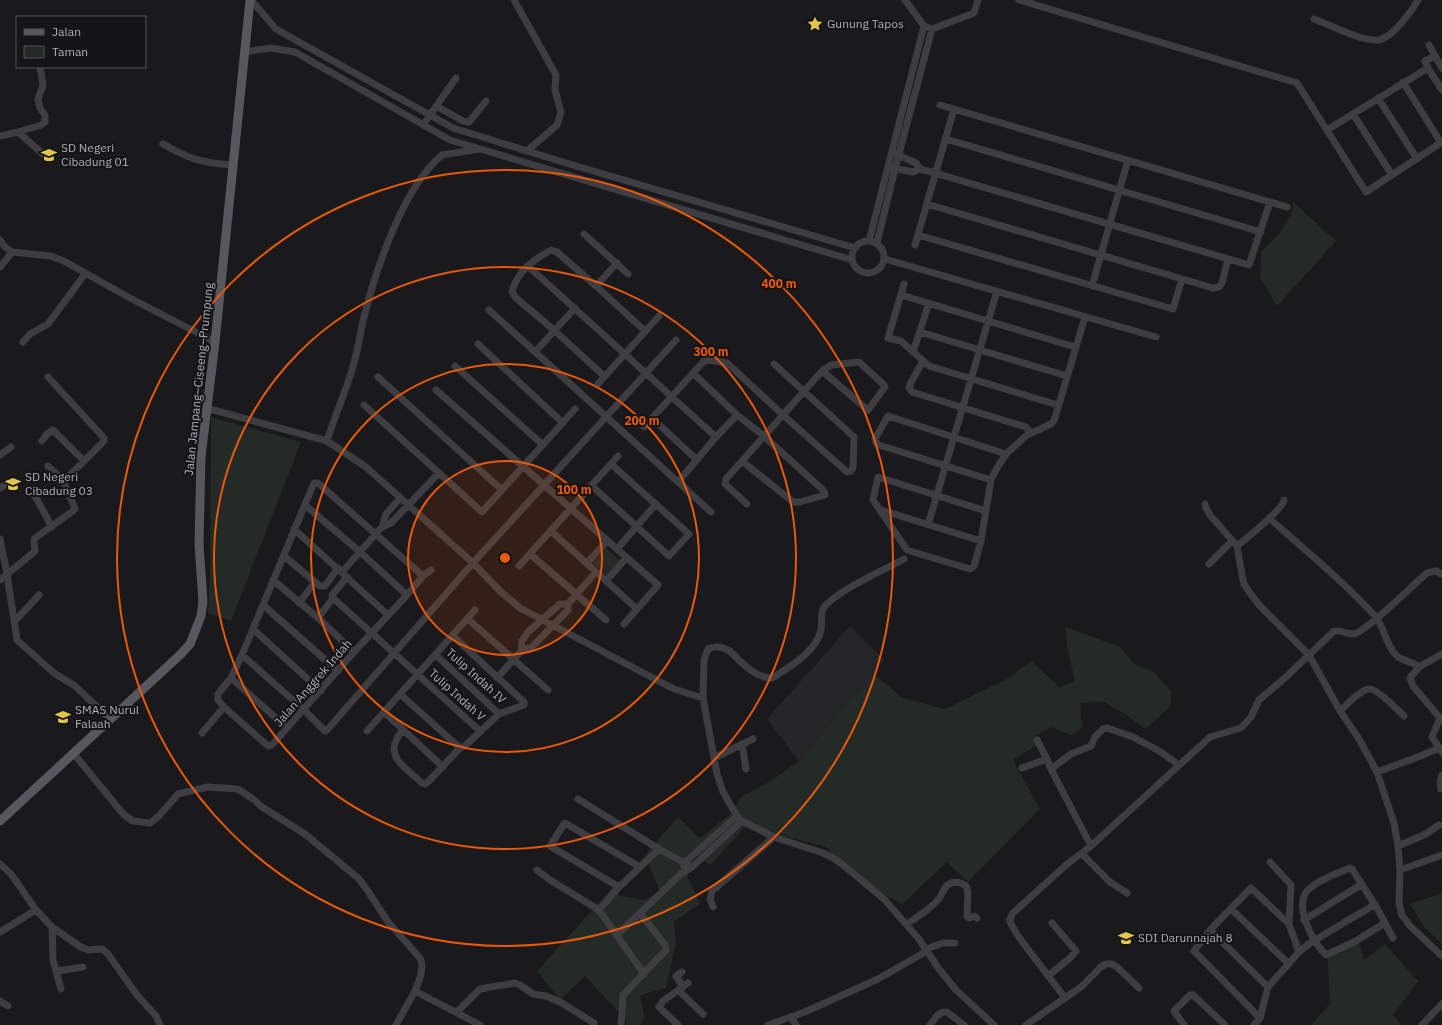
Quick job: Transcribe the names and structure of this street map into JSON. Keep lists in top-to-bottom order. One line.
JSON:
{"streets":{"main road":["Jalan Jampang–Ciseeng–Prumpung"],"street":["Tulip Indah IV","Jalan Anggrek Indah","Tulip Indah V"]},"crossings":[["Jalan Anggrek Indah","Tulip Indah V"]],"places":{"place":["Gunung Tapos"],"school or university":["SD Negeri Cibadung 01","SD Negeri Cibadung 03","SMAS Nurul Falaah","SDI Darunnajah 8"]},"legend":["Jalan","Taman"],"rings":["400 m","300 m","200 m","100 m"]}
